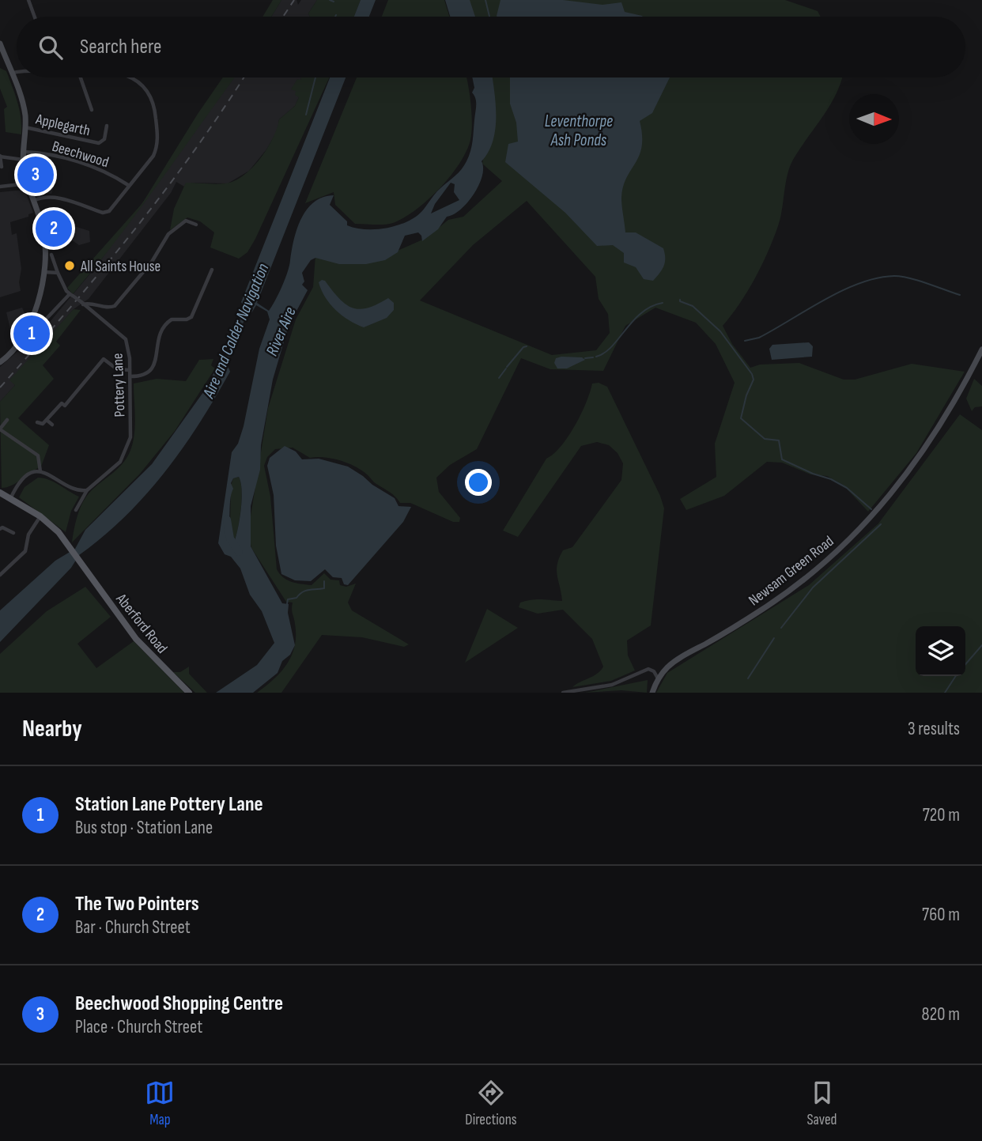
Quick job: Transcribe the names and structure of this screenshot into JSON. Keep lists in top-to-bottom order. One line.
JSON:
{"streets":{"main road":["Aberford Road"],"street":["Applegarth","Beechwood","Pottery Lane","Newsam Green Road"]},"water":["Leventhorpe Ash Ponds","Aire and Calder Navigation","River Aire"],"places":["All Saints House"],"north":"right","page":{"search":"Search here","pins":["3","2","1"],"heading":["Nearby","3 results"],"list":[{"mark":"1","name":"Station Lane Pottery Lane","note":"Bus stop · Station Lane","value":"720 m"},{"mark":"2","name":"The Two Pointers","note":"Bar · Church Street","value":"760 m"},{"mark":"3","name":"Beechwood Shopping Centre","note":"Place · Church Street","value":"820 m"}],"nav":["Map","Directions","Saved"]}}
